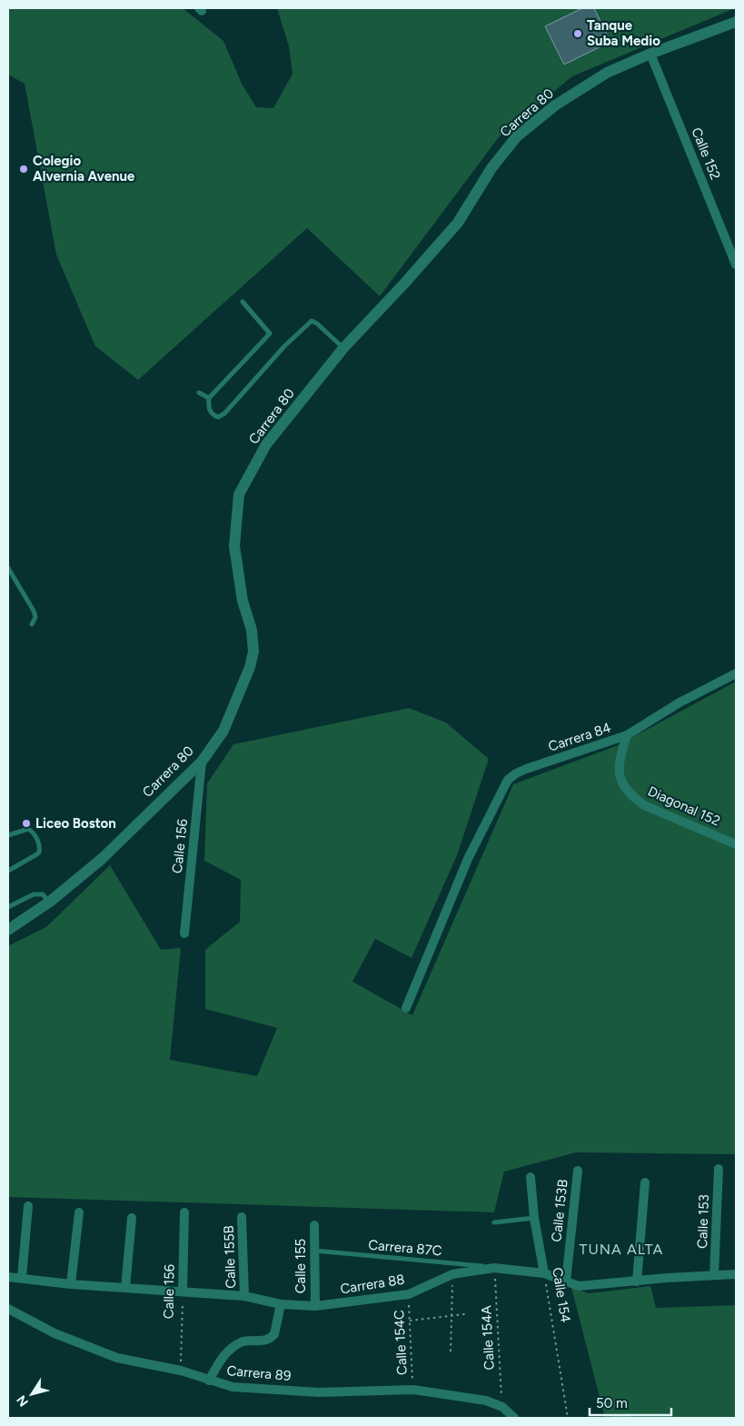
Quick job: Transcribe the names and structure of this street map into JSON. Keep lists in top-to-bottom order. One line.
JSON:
{"streets":{"street":["Carrera 80","Calle 152","Carrera 84","Diagonal 152","Calle 156","Calle 153B","Calle 153","Calle 155B","Calle 155","Carrera 88","Calle 154","Carrera 89"],"lane":["Carrera 87C"],"path":["Calle 154A","Calle 154C"]},"crossings":[["Carrera 80","Calle 152"],["Carrera 80","Calle 156"],["Carrera 84","Diagonal 152"],["Calle 156","Carrera 88"],["Calle 156","Carrera 89"],["Calle 153B","Carrera 88"],["Calle 153","Carrera 88"],["Carrera 87C","Calle 155"],["Carrera 87C","Carrera 88"],["Carrera 87C","Calle 154A"],["Calle 155B","Carrera 88"],["Calle 155","Carrera 88"],["Carrera 88","Calle 154"],["Carrera 88","Calle 154A"],["Carrera 88","Calle 154C"],["Calle 154A","Carrera 89"],["Calle 154C","Carrera 89"]],"districts":["TUNA ALTA"],"places":["Tanque Suba Medio","Colegio Alvernia Avenue","Liceo Boston"],"scale_bar":"50 m","north":"bottom left"}
